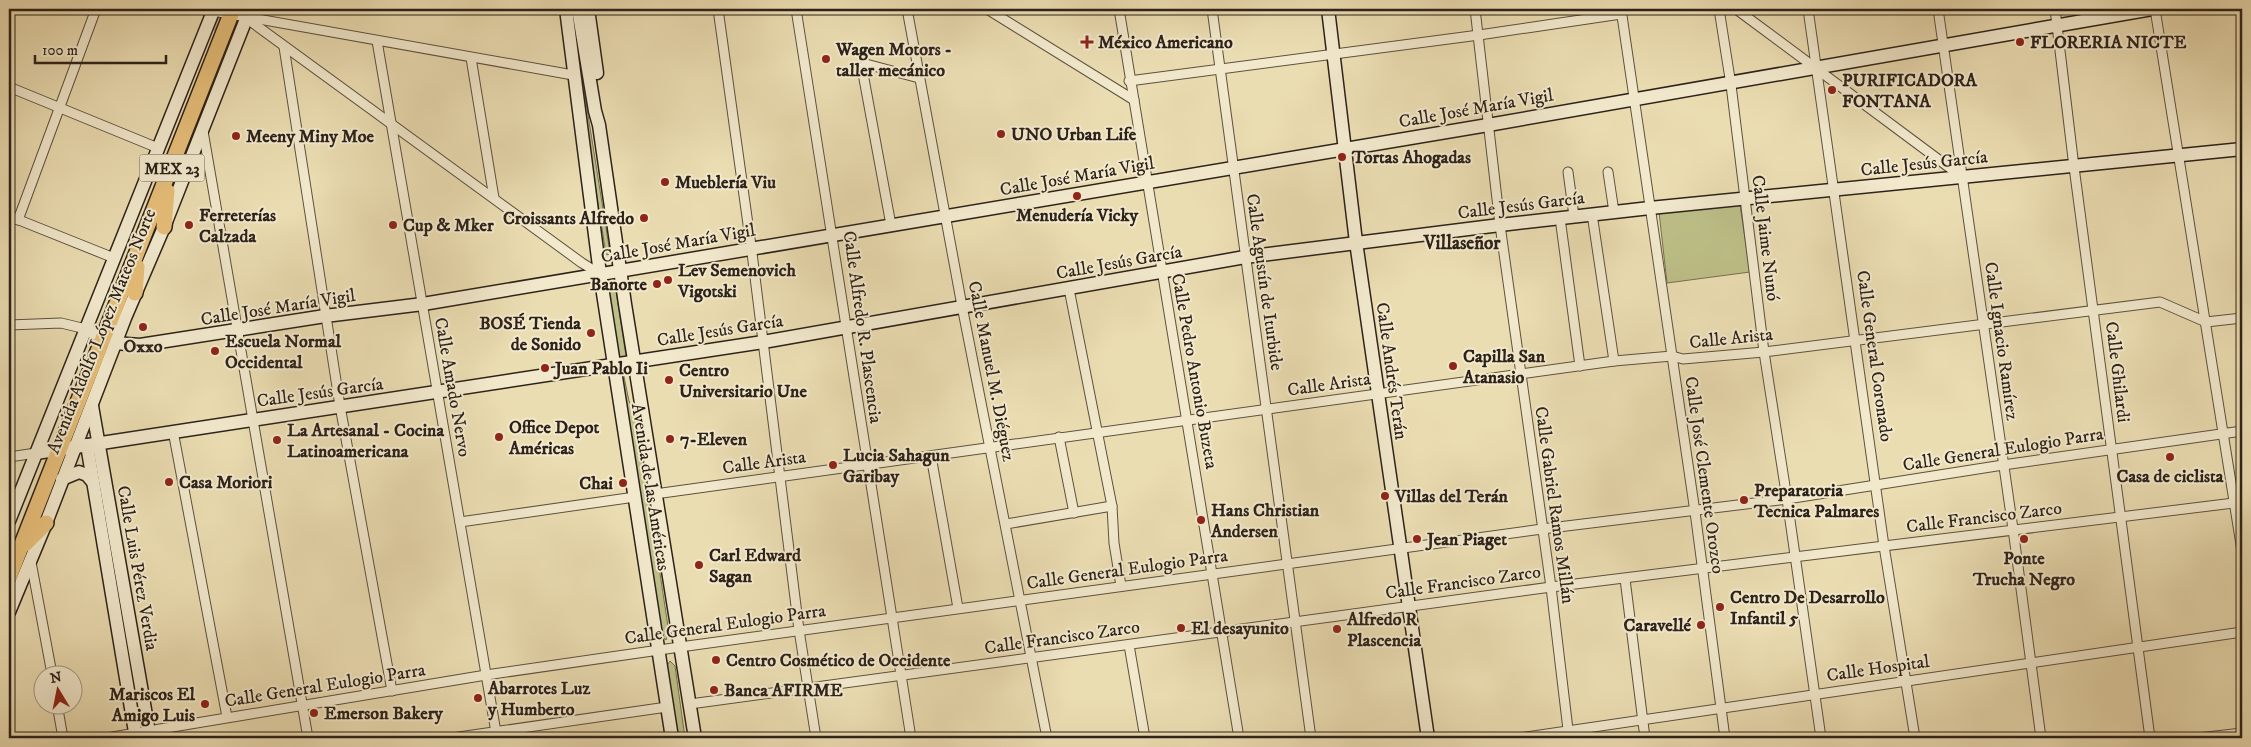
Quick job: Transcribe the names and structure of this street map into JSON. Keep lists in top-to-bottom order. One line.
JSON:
{"streets":{"main road":["MEX 23","Avenida Adolfo López Mateos Norte"],"street":["Calle José María Vigil","Calle Jesús García","Calle Jaime Nunó","Calle Agustín de Iturbide","Calle Alfredo R. Plascencia","Calle Arista","Calle Ignacio Ramírez","Calle General Coronado","Calle Manuel M. Diéguez","Calle Pedro Antonio Buzeta","Calle Andrés Terán","Calle Ghilardi","Calle Amado Nervo","Calle General Eulogio Parra","Calle José Clemente Orozco","Avenida de las Américas","Calle Gabriel Ramos Millán","Calle Francisco Zarco","Calle Luis Pérez Verdia","Calle Hospital"]},"crossings":[["Calle José María Vigil","Calle Jaime Nunó"],["Calle José María Vigil","Calle Agustín de Iturbide"],["Calle José María Vigil","Calle Alfredo R. Plascencia"],["Calle José María Vigil","Avenida Adolfo López Mateos Norte"],["Calle José María Vigil","Calle Ignacio Ramírez"],["Calle José María Vigil","Calle General Coronado"],["Calle José María Vigil","Calle Manuel M. Diéguez"],["Calle José María Vigil","Calle Pedro Antonio Buzeta"],["Calle José María Vigil","Calle Andrés Terán"],["Calle José María Vigil","Calle Ghilardi"],["Calle José María Vigil","Calle Amado Nervo"],["Calle José María Vigil","Calle José Clemente Orozco"],["Calle José María Vigil","Avenida de las Américas"],["Calle José María Vigil","Calle Gabriel Ramos Millán"],["Calle Jesús García","Calle Jaime Nunó"],["Calle Jesús García","Calle Agustín de Iturbide"],["Calle Jesús García","Calle Alfredo R. Plascencia"],["Calle Jesús García","Avenida Adolfo López Mateos Norte"],["Calle Jesús García","Calle Ignacio Ramírez"],["Calle Jesús García","Calle General Coronado"],["Calle Jesús García","Calle Manuel M. Diéguez"],["Calle Jesús García","Calle Pedro Antonio Buzeta"],["Calle Jesús García","Calle Andrés Terán"],["Calle Jesús García","Calle Ghilardi"],["Calle Jesús García","Calle Amado Nervo"],["Calle Jesús García","Calle José Clemente Orozco"],["Calle Jesús García","Avenida de las Américas"],["Calle Jesús García","Calle Gabriel Ramos Millán"],["Calle Jesús García","Calle Luis Pérez Verdia"],["Calle Jaime Nunó","Calle Arista"],["Calle Jaime Nunó","Calle General Eulogio Parra"],["Calle Jaime Nunó","Calle Francisco Zarco"],["Calle Jaime Nunó","Calle Hospital"],["Calle Agustín de Iturbide","Calle Arista"],["Calle Agustín de Iturbide","Calle General Eulogio Parra"],["Calle Agustín de Iturbide","Calle Francisco Zarco"],["Calle Alfredo R. Plascencia","Calle Arista"],["Calle Alfredo R. Plascencia","Calle General Eulogio Parra"],["Calle Alfredo R. Plascencia","Calle Francisco Zarco"],["Avenida Adolfo López Mateos Norte","Calle Luis Pérez Verdia"],["Calle Arista","Calle Ignacio Ramírez"],["Calle Arista","Calle General Coronado"],["Calle Arista","Calle Manuel M. Diéguez"],["Calle Arista","Calle Pedro Antonio Buzeta"],["Calle Arista","Calle Andrés Terán"],["Calle Arista","Calle Ghilardi"],["Calle Arista","Calle José Clemente Orozco"],["Calle Arista","Avenida de las Américas"],["Calle Arista","Calle Gabriel Ramos Millán"],["Calle Ignacio Ramírez","Calle General Eulogio Parra"],["Calle Ignacio Ramírez","Calle Francisco Zarco"],["Calle Ignacio Ramírez","Calle Hospital"],["Calle General Coronado","Calle General Eulogio Parra"],["Calle General Coronado","Calle Francisco Zarco"],["Calle General Coronado","Calle Hospital"],["Calle Manuel M. Diéguez","Calle General Eulogio Parra"],["Calle Manuel M. Diéguez","Calle Francisco Zarco"],["Calle Pedro Antonio Buzeta","Calle General Eulogio Parra"],["Calle Pedro Antonio Buzeta","Calle Francisco Zarco"],["Calle Andrés Terán","Calle General Eulogio Parra"],["Calle Andrés Terán","Calle Francisco Zarco"],["Calle Ghilardi","Calle General Eulogio Parra"],["Calle Ghilardi","Calle Francisco Zarco"],["Calle Ghilardi","Calle Hospital"],["Calle Amado Nervo","Calle General Eulogio Parra"],["Calle General Eulogio Parra","Calle José Clemente Orozco"],["Calle General Eulogio Parra","Avenida de las Américas"],["Calle General Eulogio Parra","Calle Gabriel Ramos Millán"],["Calle General Eulogio Parra","Calle Luis Pérez Verdia"],["Calle José Clemente Orozco","Calle Francisco Zarco"],["Calle José Clemente Orozco","Calle Hospital"],["Avenida de las Américas","Calle Francisco Zarco"],["Calle Gabriel Ramos Millán","Calle Francisco Zarco"],["Calle Gabriel Ramos Millán","Calle Hospital"]],"districts":["Villaseñor"],"places":{"health":["México Americano"],"other":["FLORERIA NICTE","Wagen Motors - taller mecánico","PURIFICADORA FONTANA","UNO Urban Life","Meeny Miny Moe","Tortas Ahogadas","Mueblería Viu","Menudería Vicky","Croissants Alfredo","Ferreterías Calzada","Cup & Mker","Lev Semenovich Vigotski","Banorte","Oxxo","BOSÉ Tienda de Sonido","Escuela Normal Occidental","Capilla San Atanasio","Juan Pablo Ii","Centro Universitario Une","Office Depot Américas","7-Eleven","La Artesanal - Cocina Latinoamericana","Casa de ciclista","Lucia Sahagun Garibay","Casa Moriori","Chai","Villas del Terán","Preparatoria Tecnica Palmares","Hans Christian Andersen","Jean Piaget","Ponte Trucha Negro","Carl Edward Sagan","Centro De Desarrollo Infantil 5","Caravellé","El desayunito","Alfredo R Plascencia","Centro Cosmético de Occidente","Banca AFIRME","Abarrotes Luz y Humberto","Mariscos El Amigo Luis","Emerson Bakery"]},"scale_bar":"100 m","north":"top"}
